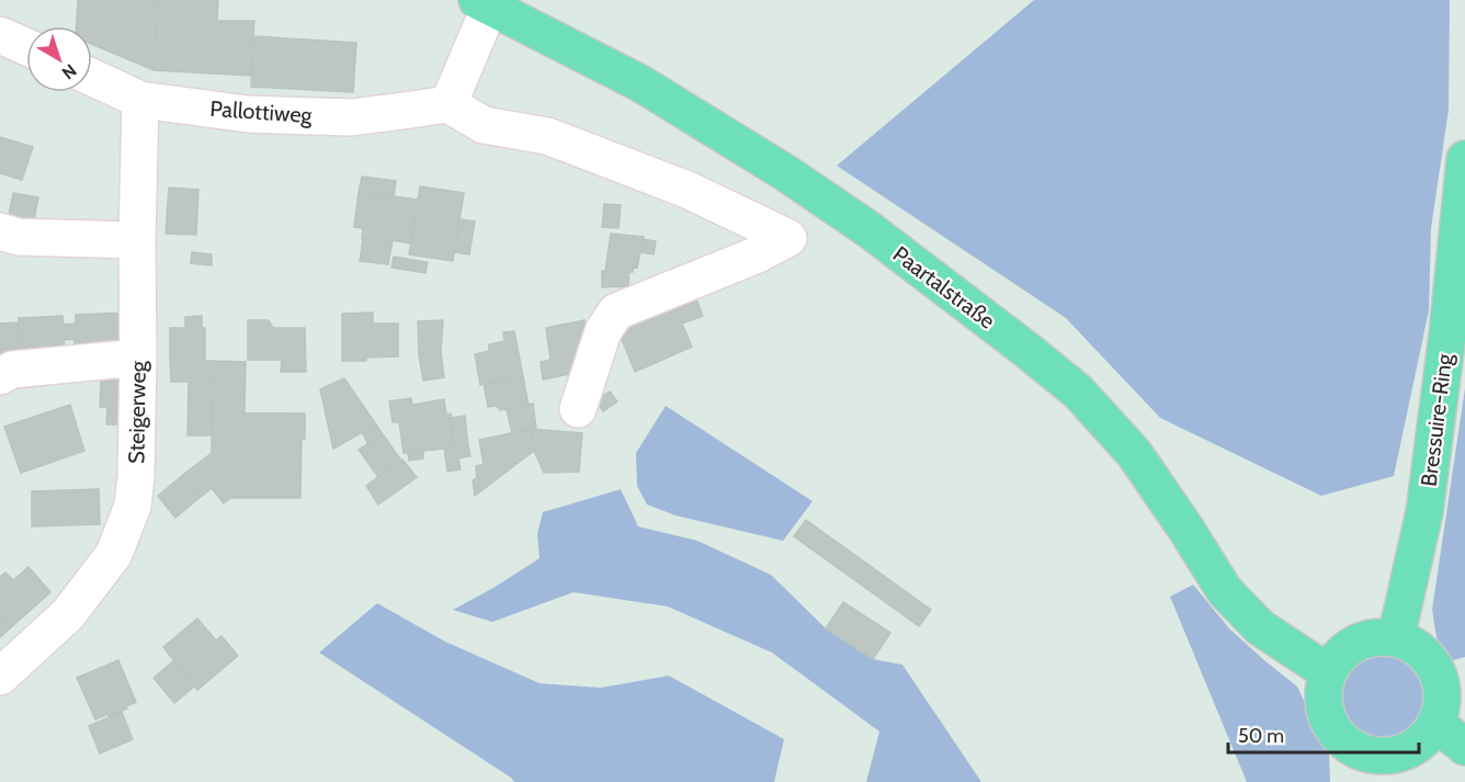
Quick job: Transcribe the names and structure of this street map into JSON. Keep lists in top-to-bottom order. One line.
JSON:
{"streets":{"main road":["Paartalstraße","Bressuire-Ring"],"street":["Pallottiweg","Steigerweg"]},"crossings":[["Pallottiweg","Steigerweg"],["Paartalstraße","Bressuire-Ring"]],"scale_bar":"50 m","north":"bottom right"}
